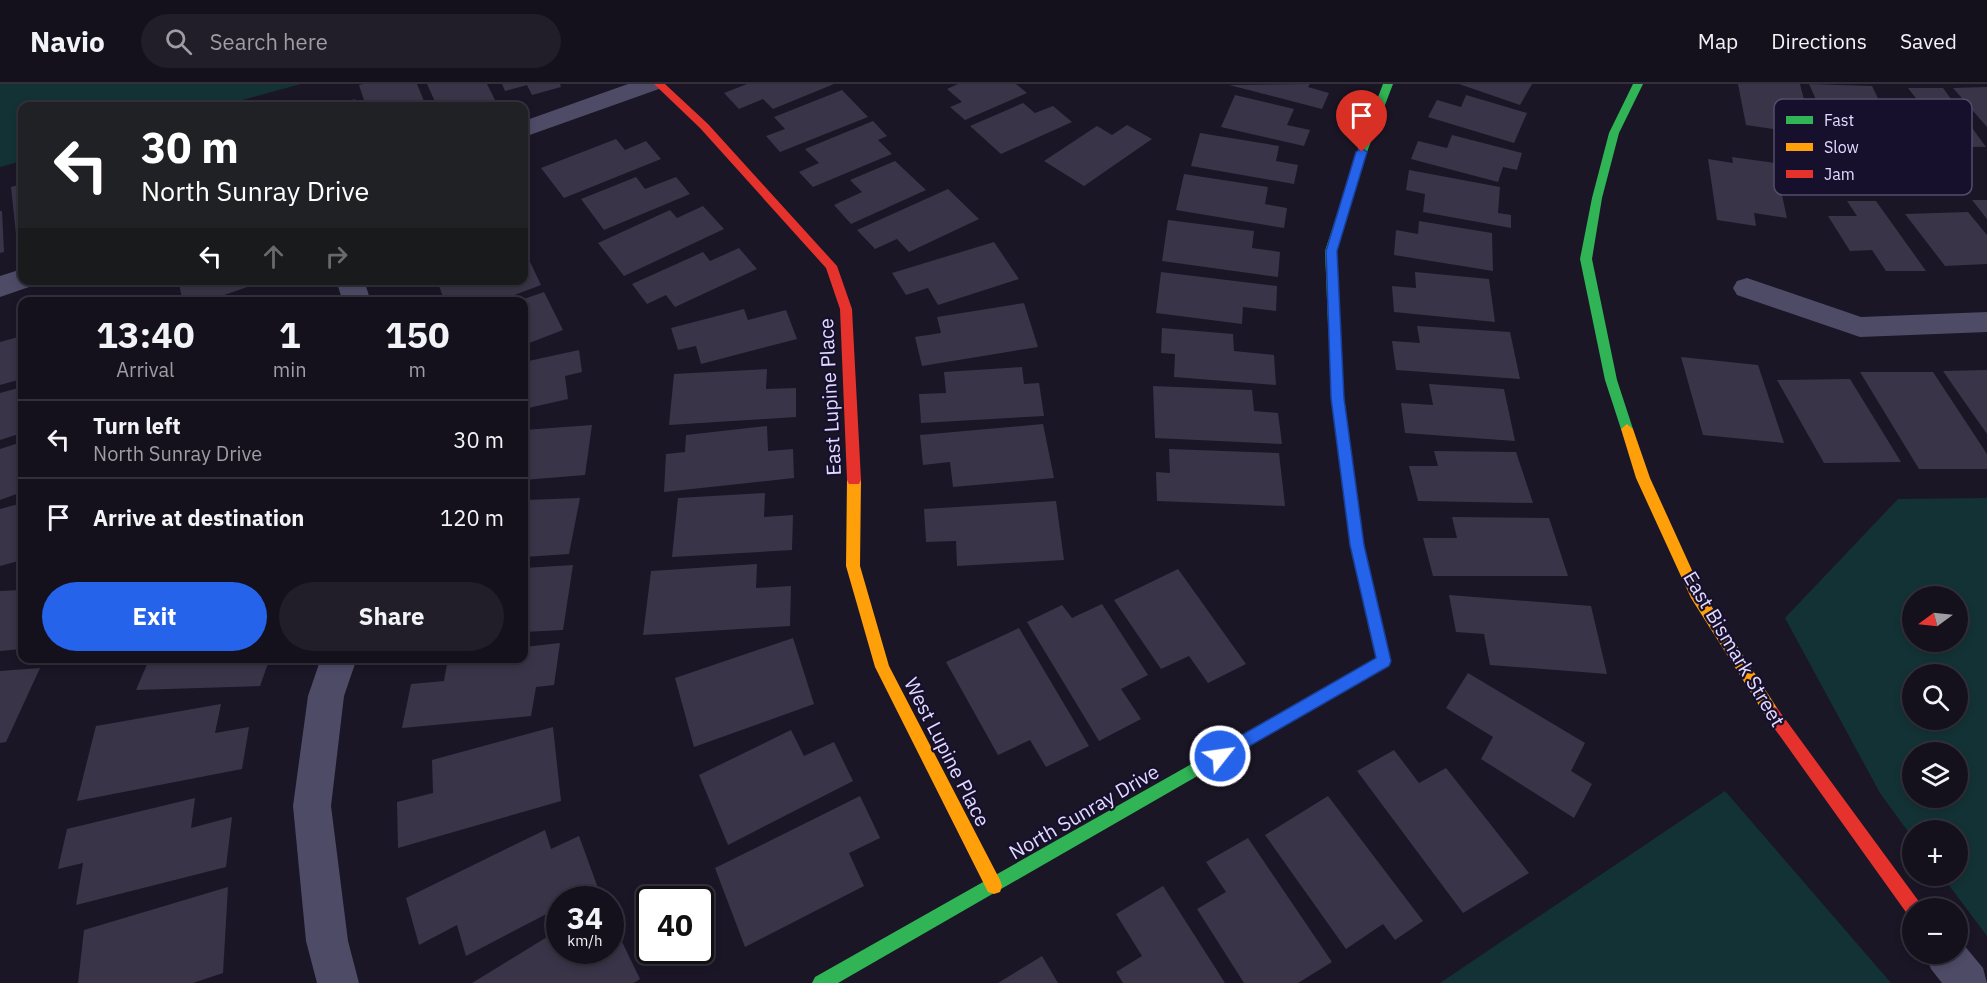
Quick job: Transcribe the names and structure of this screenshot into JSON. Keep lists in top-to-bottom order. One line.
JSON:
{"streets":{"street":["East Lupine Place","East Bismark Street","West Lupine Place","North Sunray Drive"]},"crossings":[["East Lupine Place","West Lupine Place"],["West Lupine Place","North Sunray Drive"]],"legend":["Fast","Slow","Jam"],"north":"left","page":{"header":"Navio","search":"Search here","nav":["Map","Directions","Saved"],"turn":["30 m","North Sunray Drive"],"eta":["13:40","Arrival","1","min","150","m"],"list":[{"name":"Turn left","note":"North Sunray Drive","value":"30 m"},{"name":"Arrive at destination","value":"120 m"}],"buttons":["Exit","Share"],"map_buttons":["+","−"],"speed":"34 km/h","limit":"40"}}
